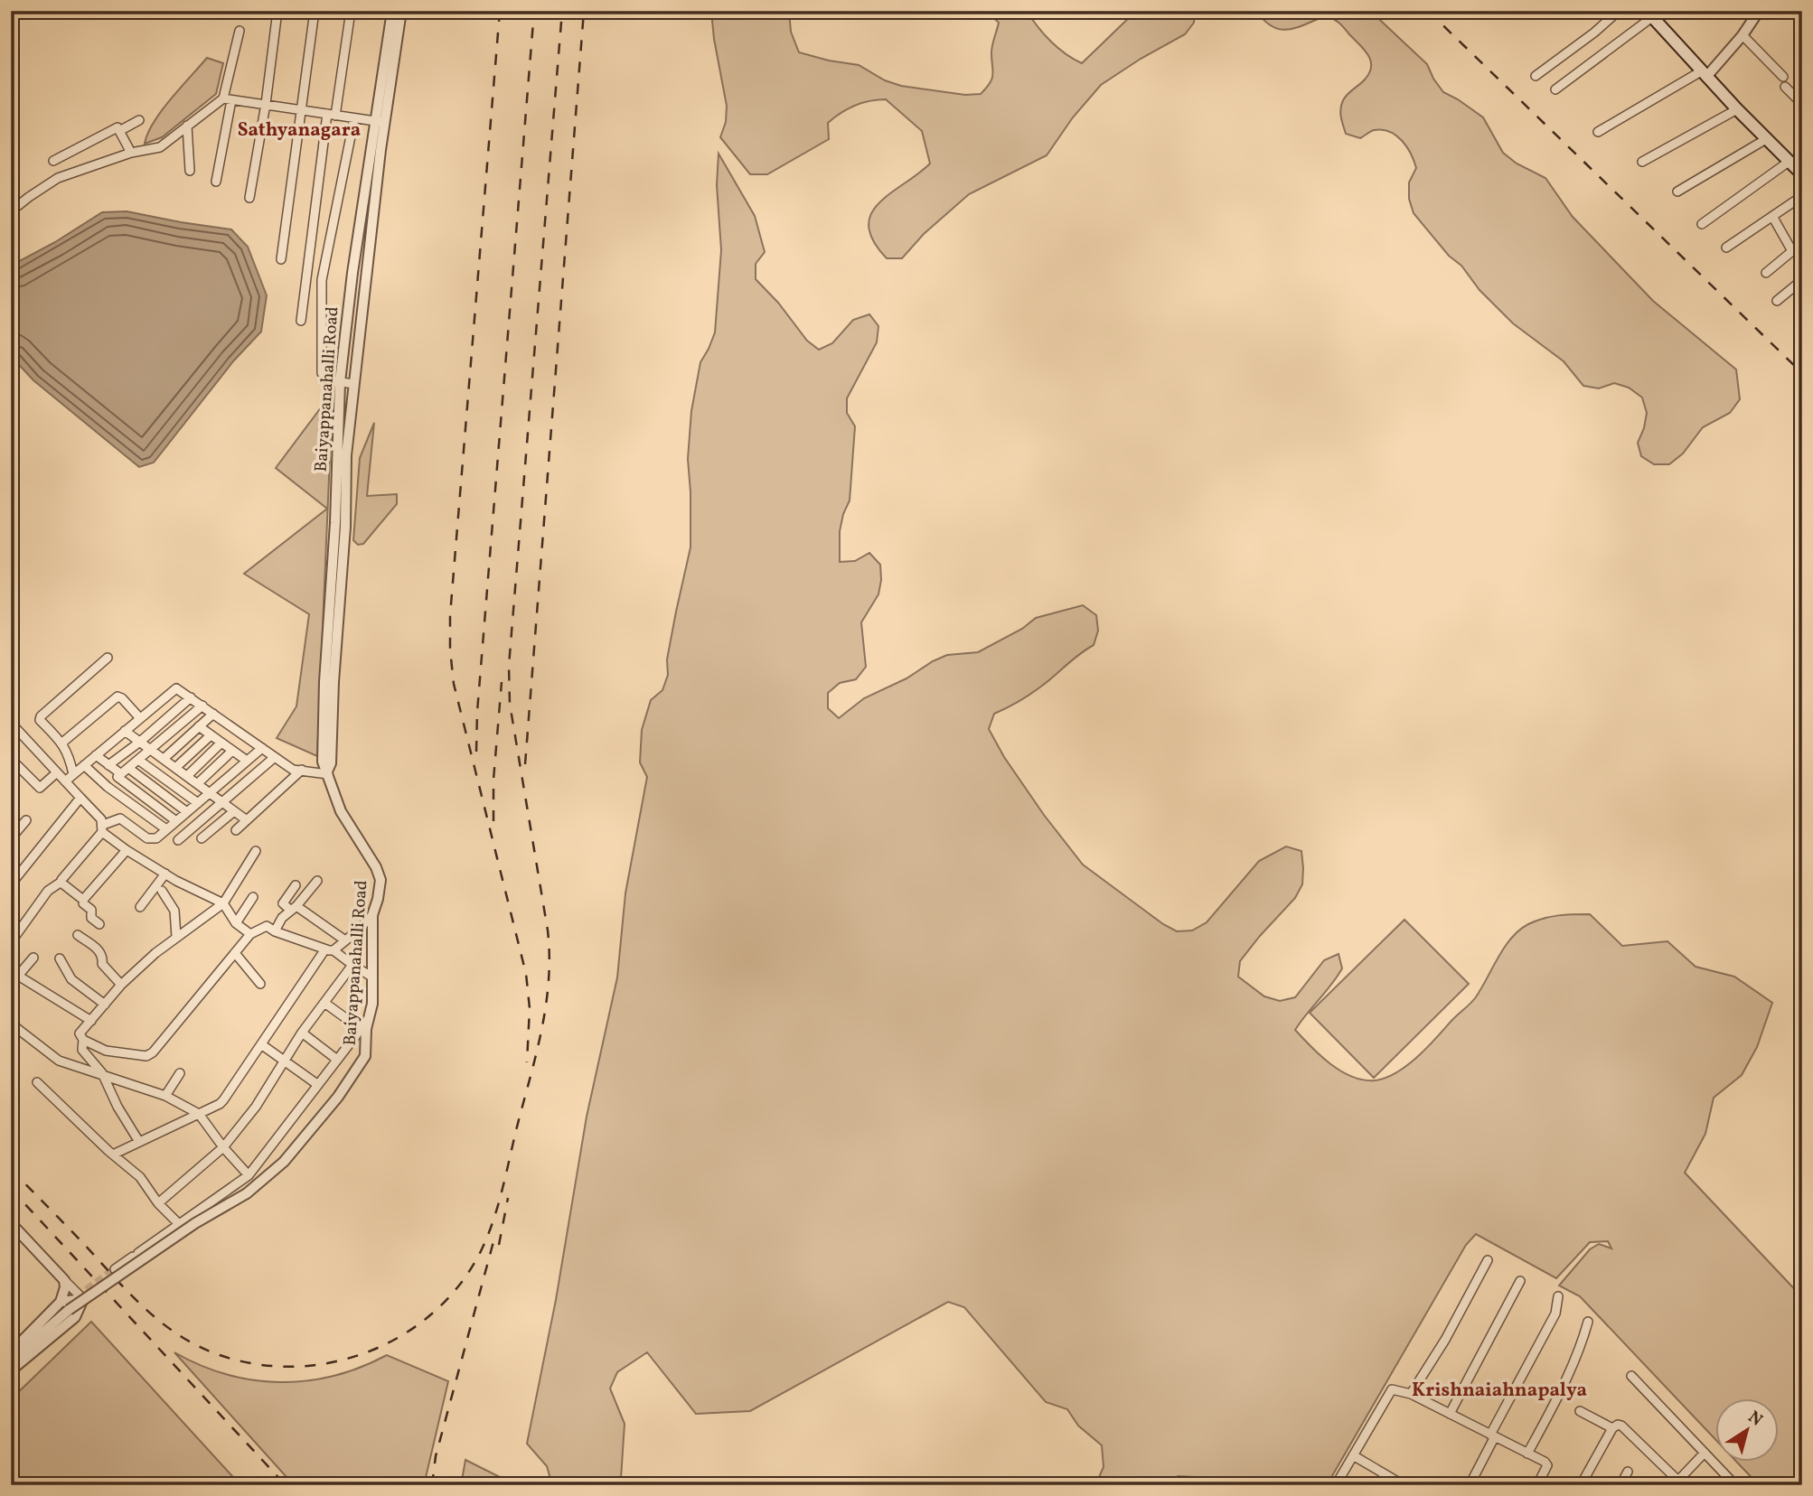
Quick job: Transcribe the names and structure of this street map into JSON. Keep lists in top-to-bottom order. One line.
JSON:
{"streets":{"street":["Baiyappanahalli Road"]},"districts":["Sathyanagara","Krishnaiahnapalya"],"north":"top right"}
